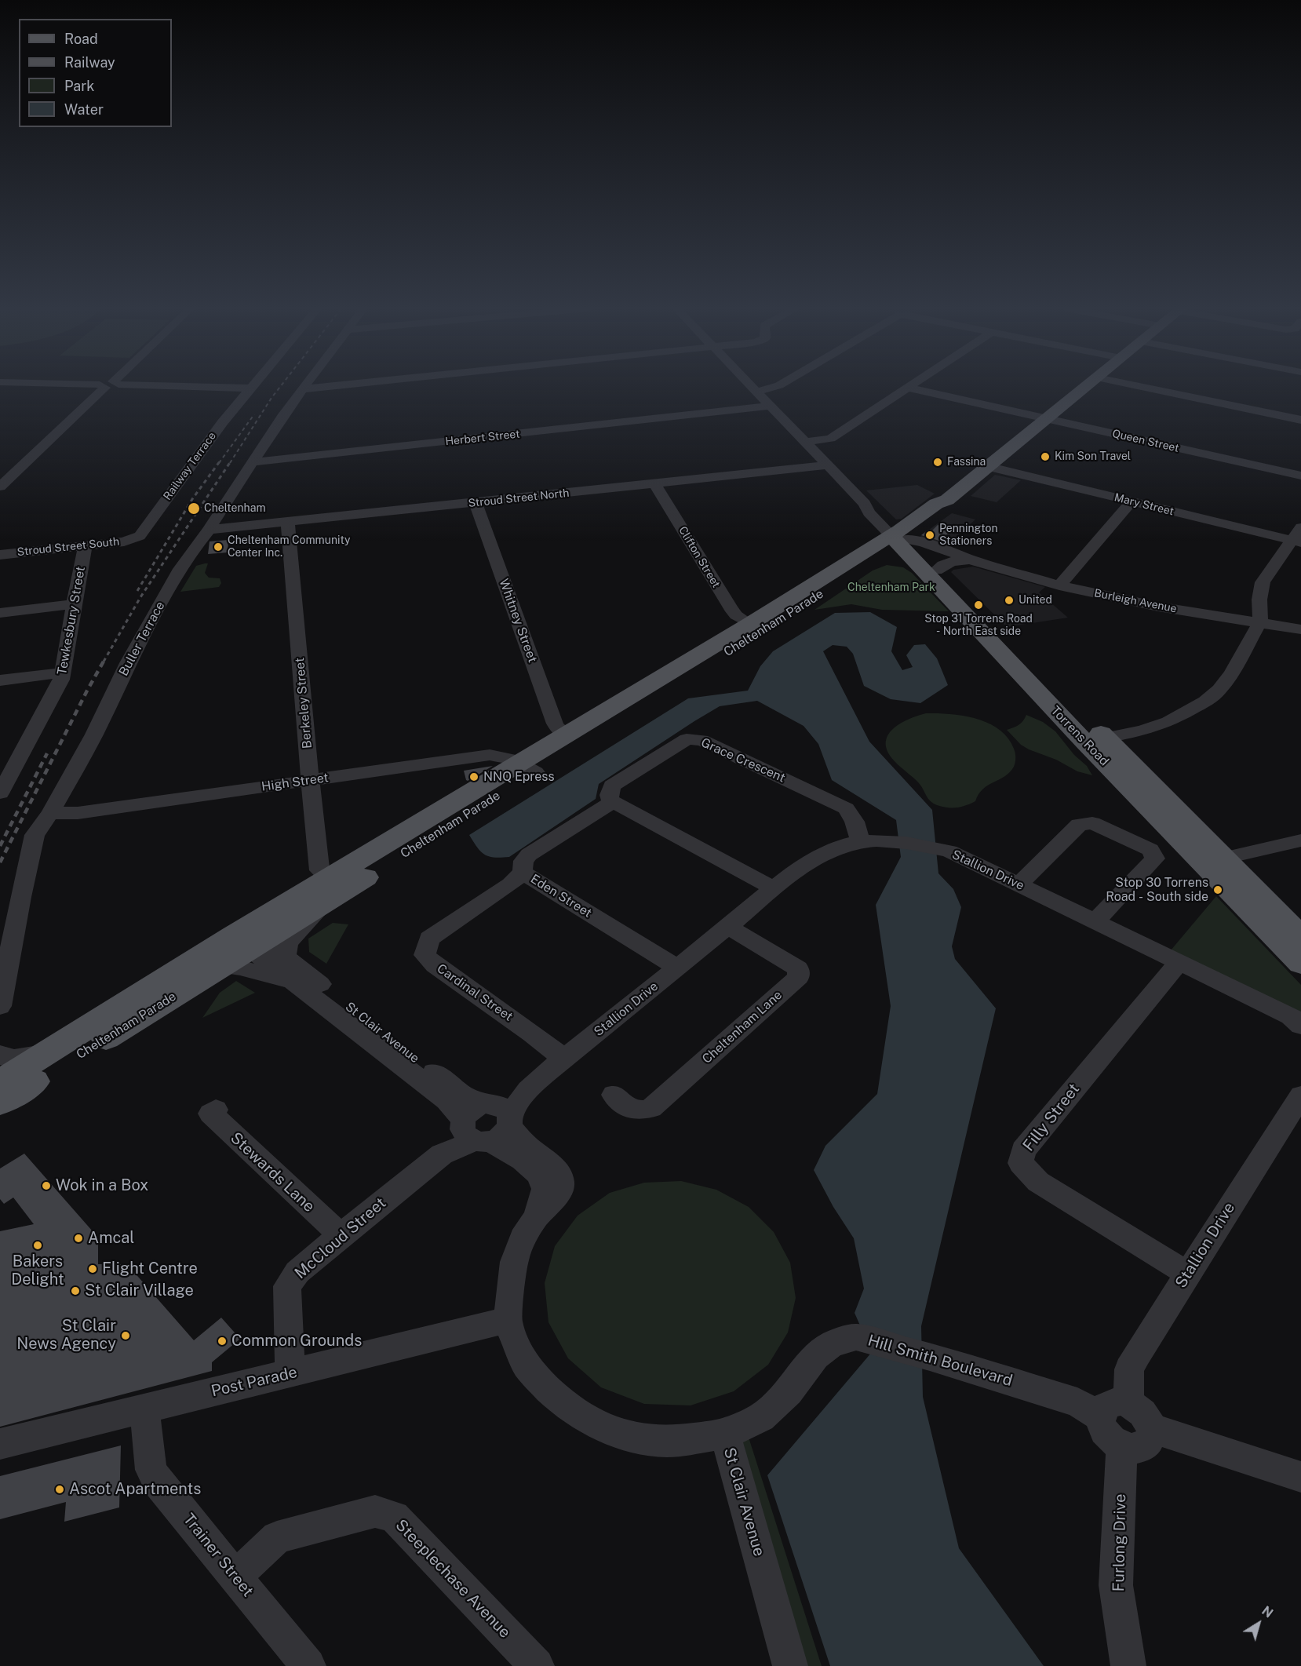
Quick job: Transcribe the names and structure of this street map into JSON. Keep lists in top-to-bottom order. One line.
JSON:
{"streets":{"main road":["Cheltenham Parade","Torrens Road"],"street":["Herbert Street","Queen Street","Railway Terrace","Stroud Street North","Mary Street","Stroud Street South","Clifton Street","Burleigh Avenue","Tewkesbury Street","Whitney Street","Buller Terrace","Berkeley Street","Grace Crescent","High Street","Stallion Drive","Eden Street","Cardinal Street","Cheltenham Lane","St Clair Avenue","Filly Street","Stewards Lane","McCloud Street","Hill Smith Boulevard","Post Parade","Furlong Drive","Trainer Street","Steeplechase Avenue"]},"crossings":[["Herbert Street","Buller Terrace"],["Herbert Street","Torrens Road"],["Railway Terrace","Stroud Street South"],["Stroud Street North","Clifton Street"],["Stroud Street North","Whitney Street"],["Stroud Street North","Buller Terrace"],["Stroud Street North","Berkeley Street"],["Stroud Street North","Torrens Road"],["Stroud Street South","Tewkesbury Street"],["Clifton Street","Cheltenham Parade"],["Burleigh Avenue","Cheltenham Parade"],["Burleigh Avenue","Torrens Road"],["Whitney Street","Cheltenham Parade"],["Cheltenham Parade","Berkeley Street"],["Cheltenham Parade","Torrens Road"],["Cheltenham Parade","High Street"],["Cheltenham Parade","St Clair Avenue"],["Buller Terrace","High Street"],["Berkeley Street","High Street"],["Grace Crescent","Stallion Drive"],["Grace Crescent","Eden Street"],["Stallion Drive","Eden Street"],["Stallion Drive","Cardinal Street"],["Stallion Drive","Cheltenham Lane"],["Stallion Drive","St Clair Avenue"],["Stallion Drive","Filly Street"],["Stallion Drive","McCloud Street"],["Stallion Drive","Hill Smith Boulevard"],["Stallion Drive","Furlong Drive"],["Eden Street","Cardinal Street"],["St Clair Avenue","McCloud Street"],["St Clair Avenue","Hill Smith Boulevard"],["St Clair Avenue","Post Parade"],["Stewards Lane","McCloud Street"],["McCloud Street","Post Parade"],["Hill Smith Boulevard","Furlong Drive"],["Post Parade","Trainer Street"],["Trainer Street","Steeplechase Avenue"]],"parks":["Cheltenham Park"],"places":["Kim Son Travel","Fassina","Cheltenham","Pennington Stationers","Cheltenham Community Center Inc.","United","Stop 31 Torrens Road - North East side","NNQ Epress","Stop 30 Torrens Road - South side","Wok in a Box","Amcal","Bakers Delight","Flight Centre","St Clair Village","St Clair News Agency","Common Grounds","Ascot Apartments"],"legend":["Road","Railway","Park","Water"],"north":"top right"}
